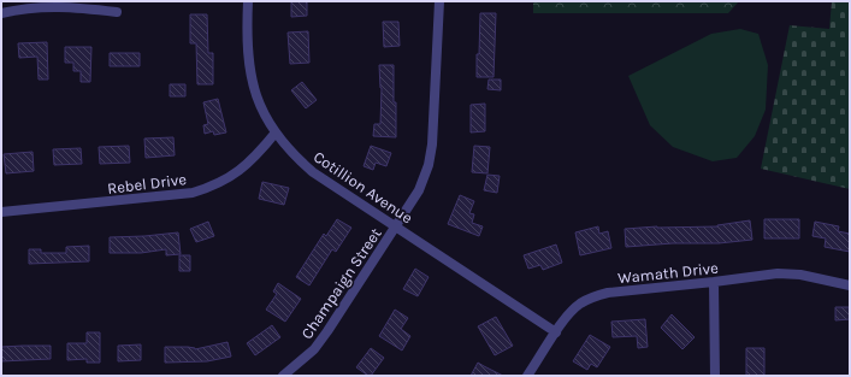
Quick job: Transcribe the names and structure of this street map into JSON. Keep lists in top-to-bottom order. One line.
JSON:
{"streets":{"street":["Rebel Drive","Cotillion Avenue","Wamath Drive","Champaign Street"]},"crossings":[["Rebel Drive","Cotillion Avenue"],["Cotillion Avenue","Wamath Drive"],["Cotillion Avenue","Champaign Street"]]}
